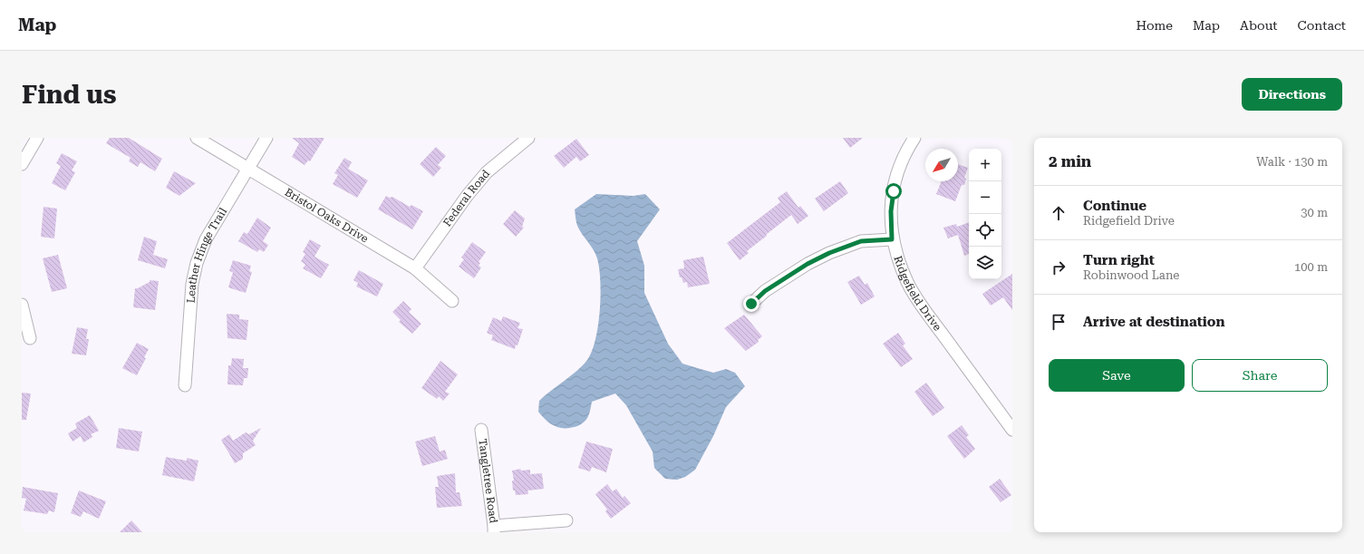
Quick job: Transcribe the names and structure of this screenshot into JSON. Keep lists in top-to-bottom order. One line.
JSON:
{"streets":{"street":["Federal Road","Bristol Oaks Drive","Leather Hinge Trail","Ridgefield Drive","Tangletree Road"]},"crossings":[["Federal Road","Bristol Oaks Drive"],["Bristol Oaks Drive","Leather Hinge Trail"]],"north":"bottom left","page":{"header":"Map","nav":["Home","Map","About","Contact"],"buttons":["Directions",["Save","Share"]],"title":"Find us","heading":["2 min","Walk · 130 m"],"map_buttons":["+","−"],"list":[["Continue","Ridgefield Drive","30 m"],["Turn right","Robinwood Lane","100 m"],"Arrive at destination"]}}
